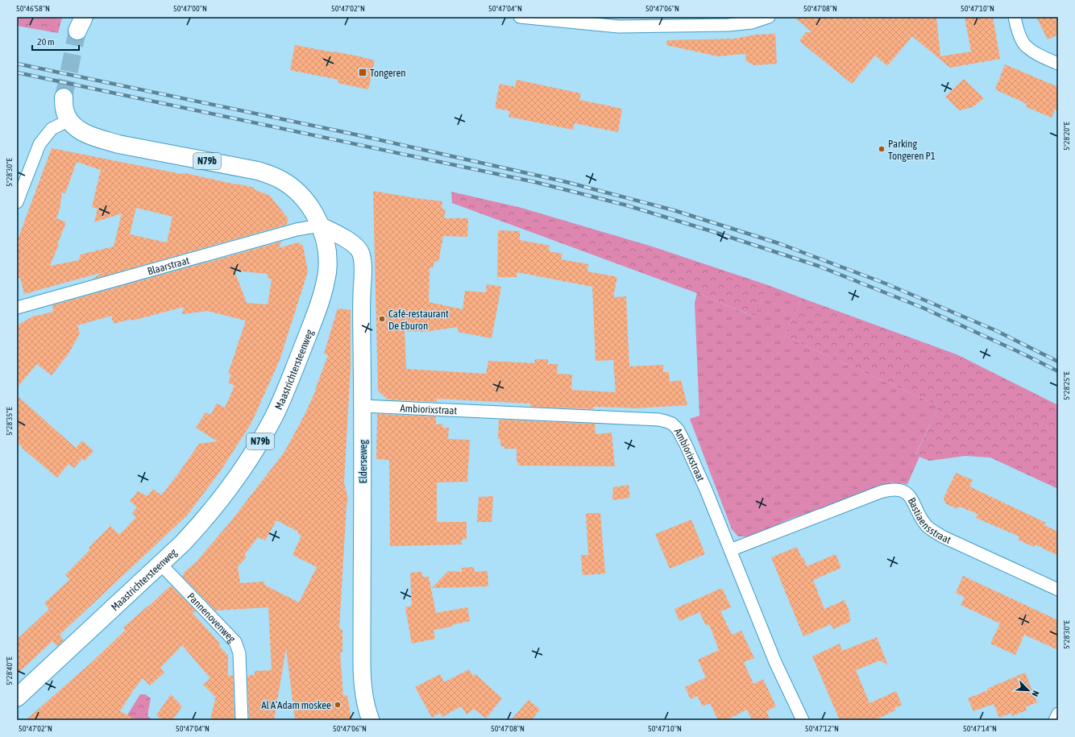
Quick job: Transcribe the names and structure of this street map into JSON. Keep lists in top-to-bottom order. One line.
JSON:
{"streets":{"main road":["N79b","Maastrichtersteenweg","Elderseweg"],"street":["Blaarstraat","Ambiorixstraat","Bastiaensstraat","Pannenovenweg"]},"crossings":[["N79b","Maastrichtersteenweg"],["Blaarstraat","Maastrichtersteenweg"],["Blaarstraat","Elderseweg"],["Maastrichtersteenweg","Elderseweg"],["Maastrichtersteenweg","Pannenovenweg"],["Ambiorixstraat","Elderseweg"],["Ambiorixstraat","Bastiaensstraat"]],"places":{"transit":["Tongeren"],"other":["Parking Tongeren P1","Café-restaurant De Eburon","Al A’Adam moskee"]},"scale_bar":"20 m","north":"bottom right","coordinates":["50°46'58\"N","50°47'00\"N","50°47'02\"N","50°47'04\"N","50°47'06\"N","50°47'08\"N","50°47'10\"N","5°28'20\"E","5°28'30\"E","5°28'25\"E","5°28'35\"E","5°28'40\"E","50°47'12\"N","50°47'14\"N"]}
